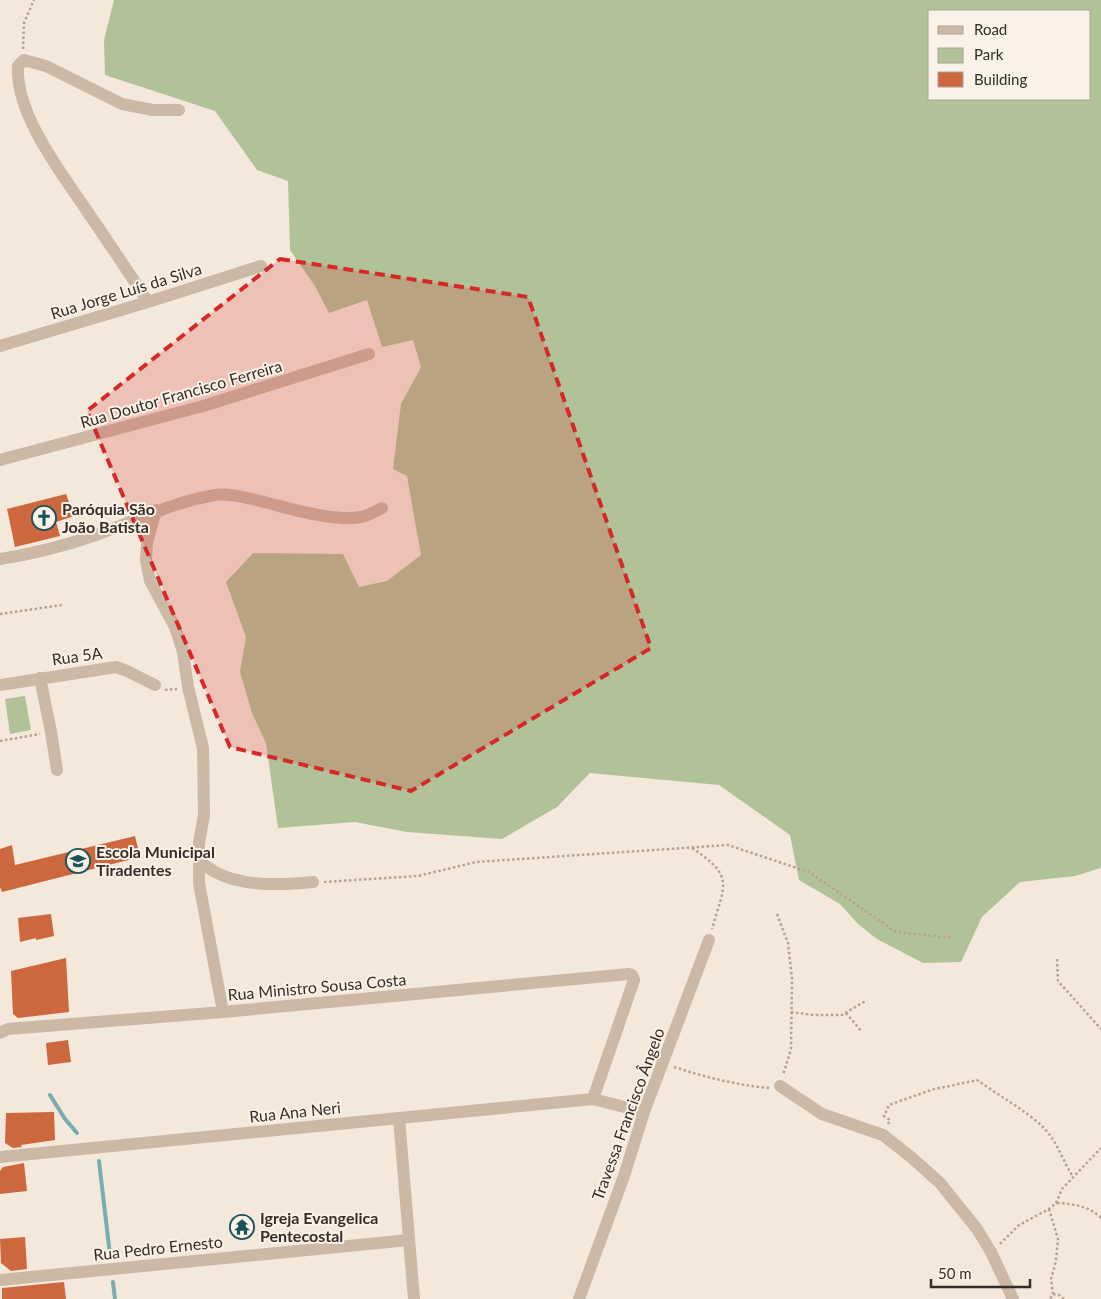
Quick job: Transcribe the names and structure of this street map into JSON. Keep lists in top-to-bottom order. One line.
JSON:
{"streets":{"street":["Rua Jorge Luís da Silva","Rua Doutor Francisco Ferreira","Rua 5A","Rua Ministro Sousa Costa","Rua Ana Neri","Travessa Francisco Ângelo","Rua Pedro Ernesto"]},"crossings":[["Rua Ministro Sousa Costa","Rua Ana Neri"],["Rua Ana Neri","Travessa Francisco Ângelo"]],"places":{"church":["Paróquia São João Batista"],"school or university":["Escola Municipal Tiradentes"],"temple":["Igreja Evangelica Pentecostal"]},"legend":["Road","Park","Building"],"scale_bar":"50 m"}
